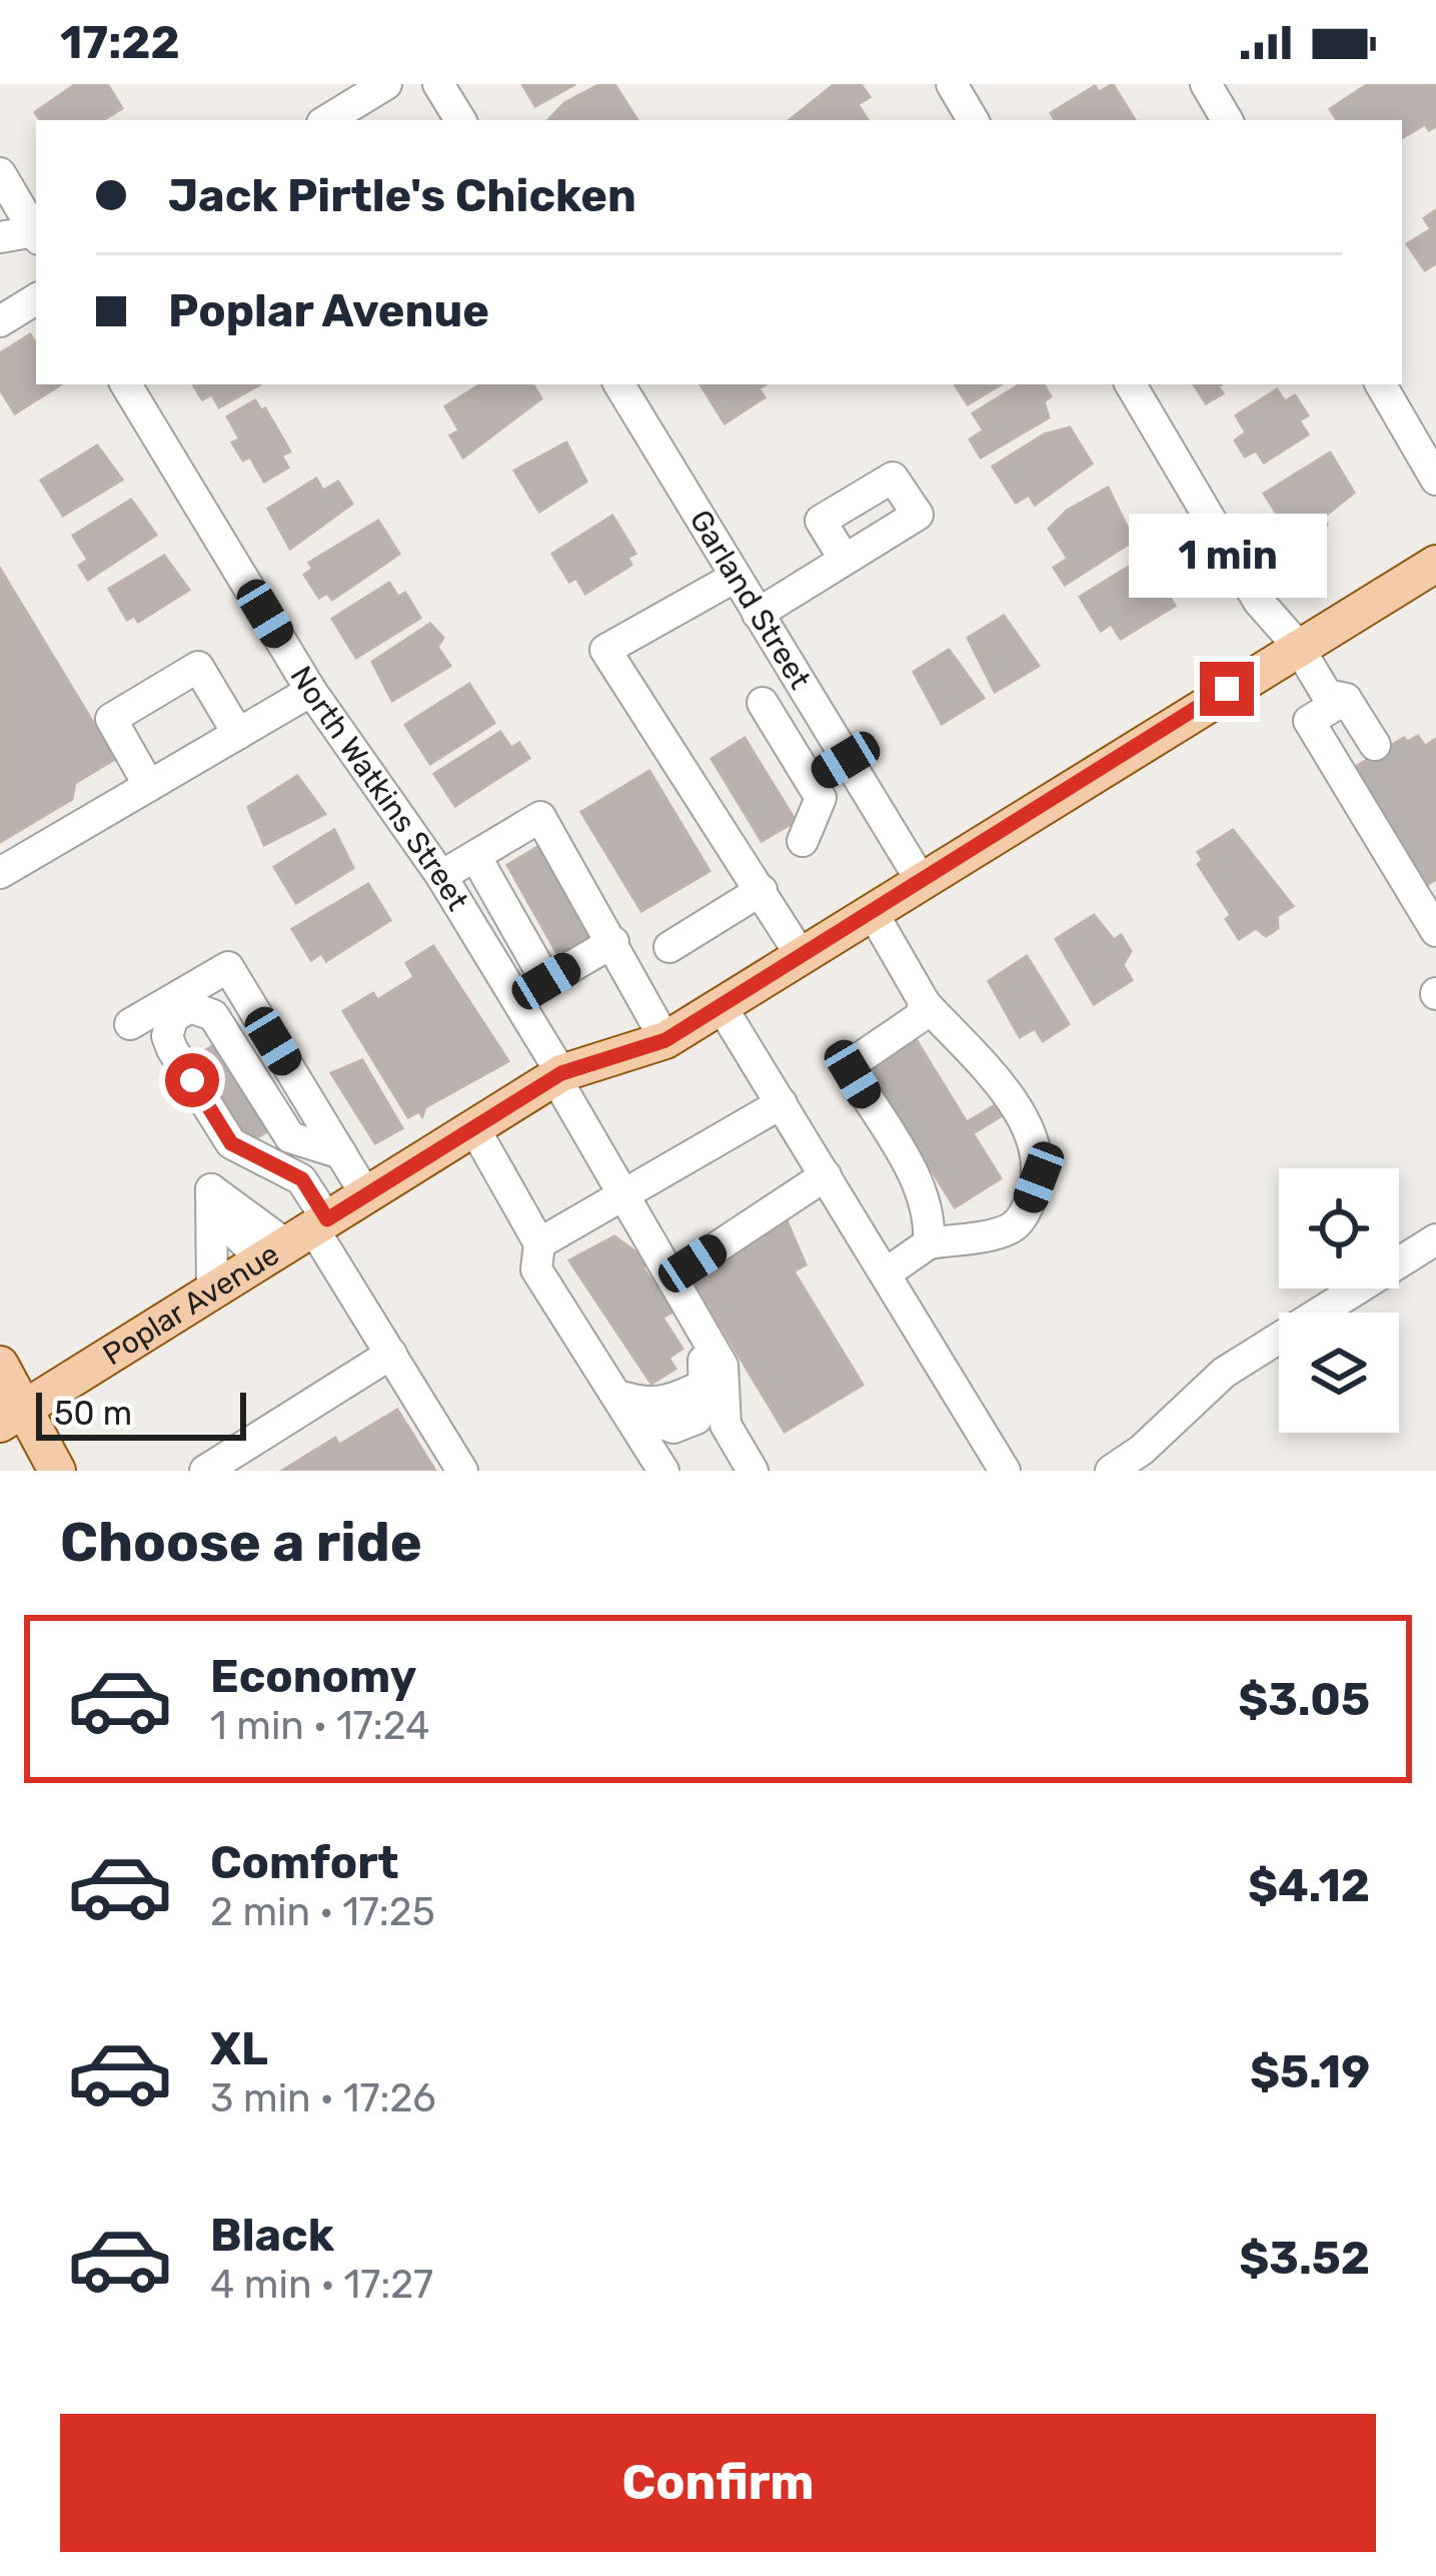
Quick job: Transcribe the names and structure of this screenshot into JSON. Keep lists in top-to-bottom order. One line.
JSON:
{"streets":{"main road":["Poplar Avenue"],"street":["Garland Street","North Watkins Street"]},"crossings":[["Garland Street","Poplar Avenue"],["North Watkins Street","Poplar Avenue"]],"scale_bar":"50 m","page":{"status":"17:22","banner":["Jack Pirtle's Chicken","Poplar Avenue"],"bubble":"1 min","scale":"50 m","heading":"Choose a ride","list":[{"name":"Economy","note":"1 min · 17:24","value":"$3.05"},{"name":"Comfort","note":"2 min · 17:25","value":"$4.12"},{"name":"XL","note":"3 min · 17:26","value":"$5.19"},{"name":"Black","note":"4 min · 17:27","value":"$3.52"}],"buttons":"Confirm"}}
